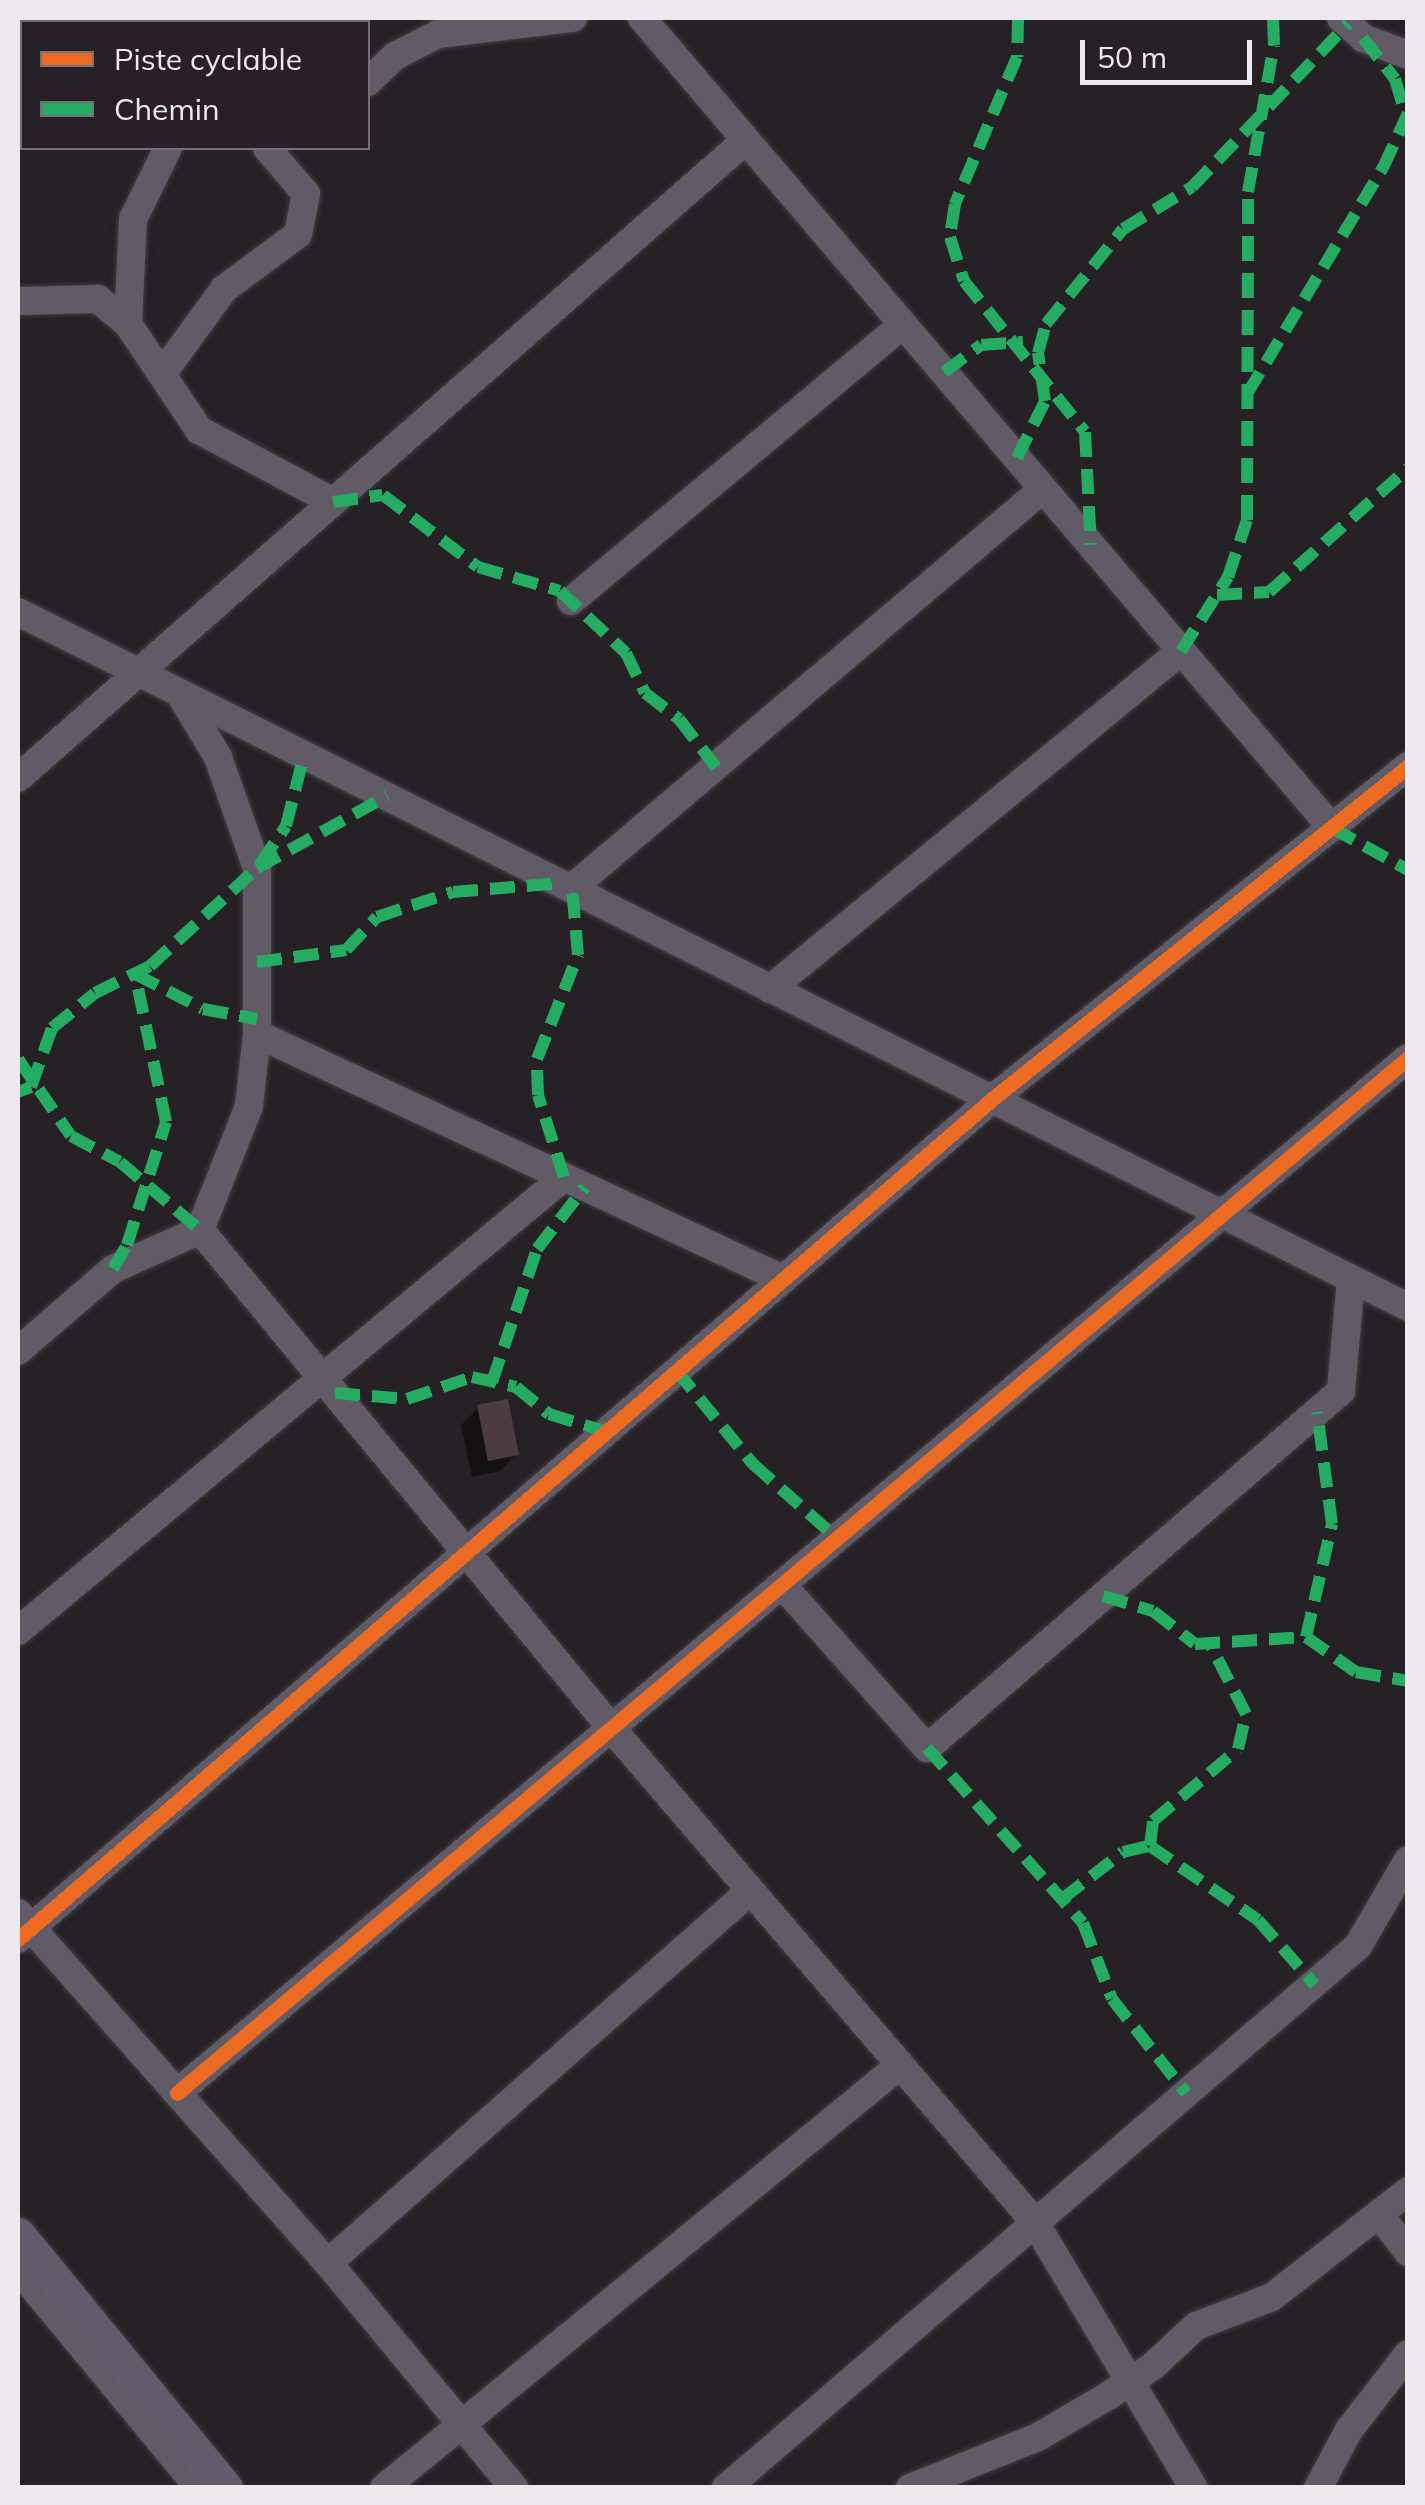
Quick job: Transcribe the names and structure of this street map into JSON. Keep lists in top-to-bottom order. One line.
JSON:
{"legend":["Piste cyclable","Chemin"],"scale_bar":"50 m"}
